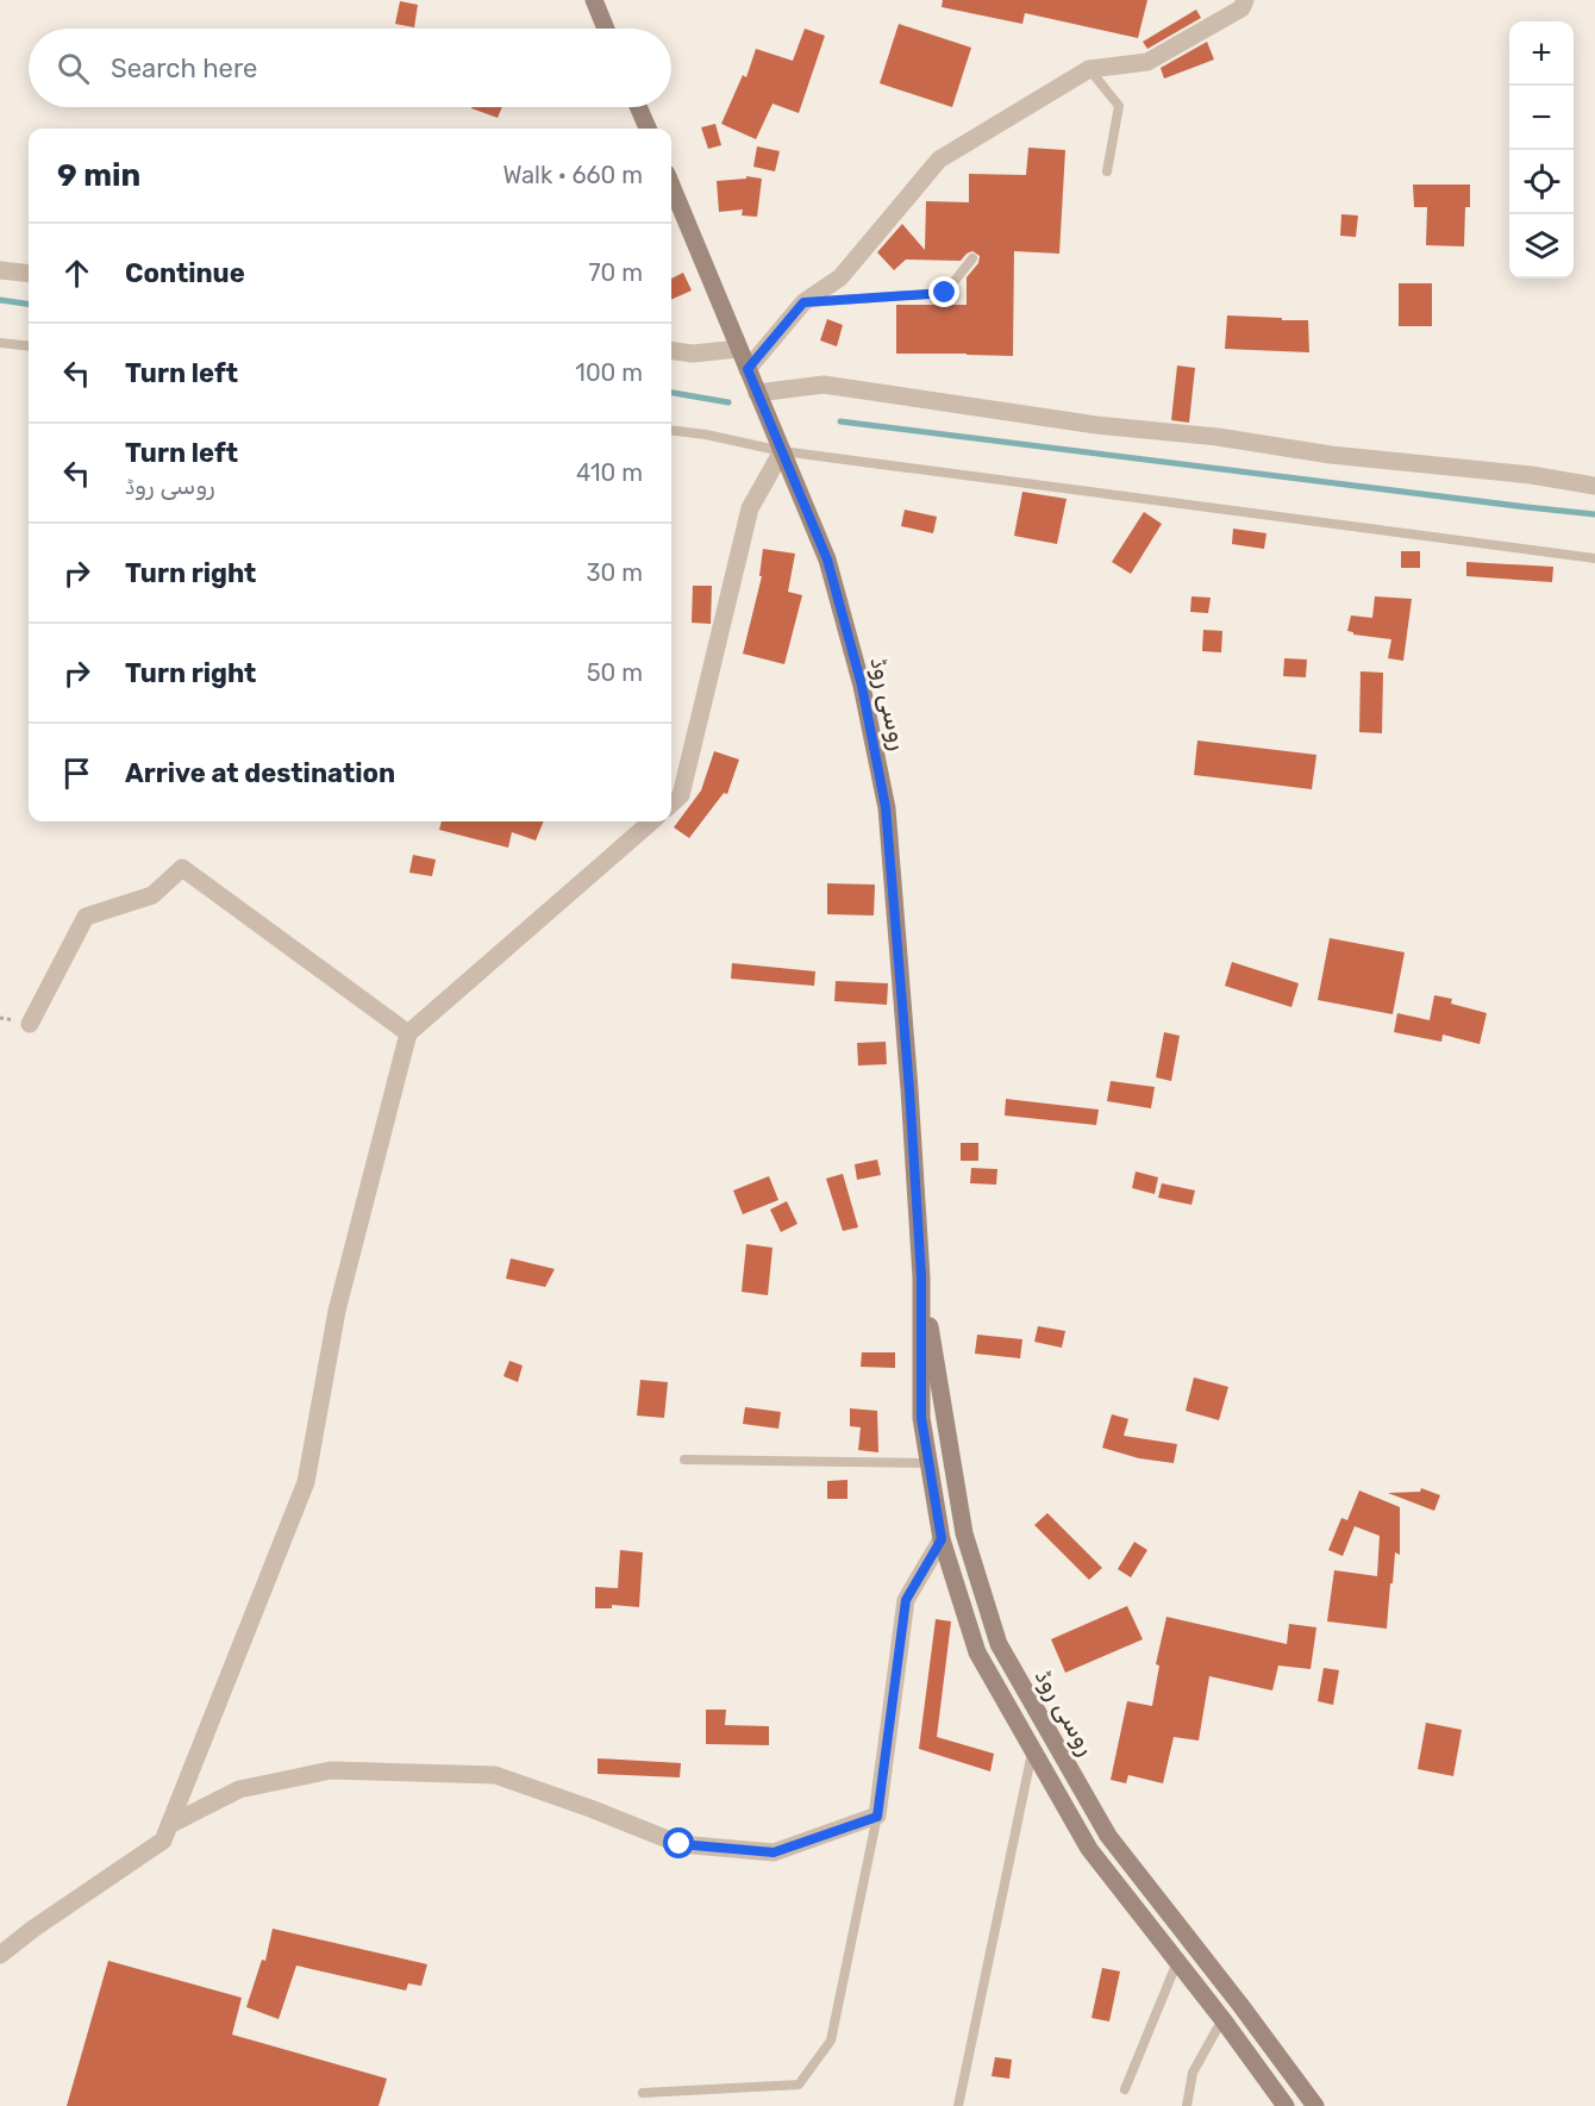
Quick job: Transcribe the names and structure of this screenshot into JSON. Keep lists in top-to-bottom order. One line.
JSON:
{"streets":{"main road":["روسی روڈ"]},"page":{"map_buttons":["+","−"],"search":"Search here","heading":["9 min","Walk · 660 m"],"list":[["Continue","70 m"],["Turn left","100 m"],["Turn left","روسی روڈ","410 m"],["Turn right","30 m"],["Turn right","50 m"],"Arrive at destination"]}}
